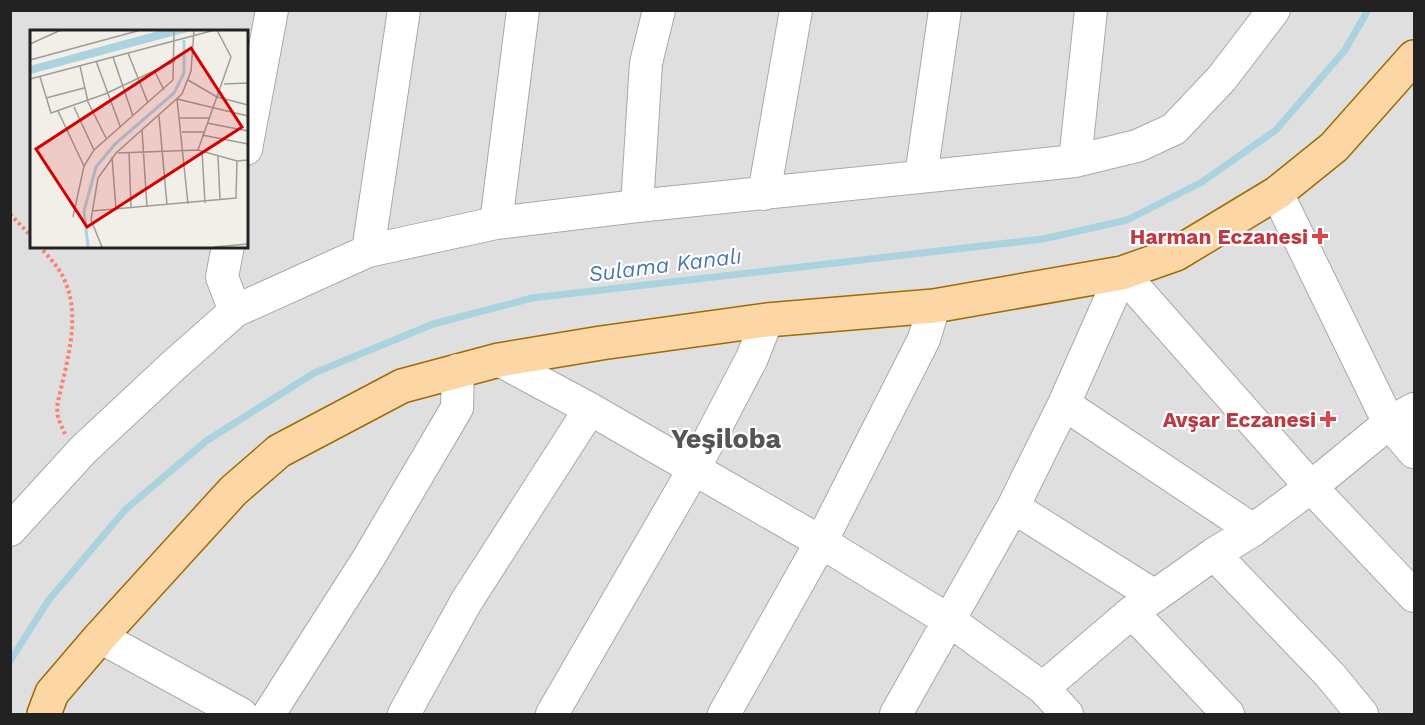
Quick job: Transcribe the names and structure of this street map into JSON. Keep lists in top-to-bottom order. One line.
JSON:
{"districts":["Yeşiloba"],"water":["Sulama Kanalı"],"places":{"health":["Harman Eczanesi","Avşar Eczanesi"]}}
